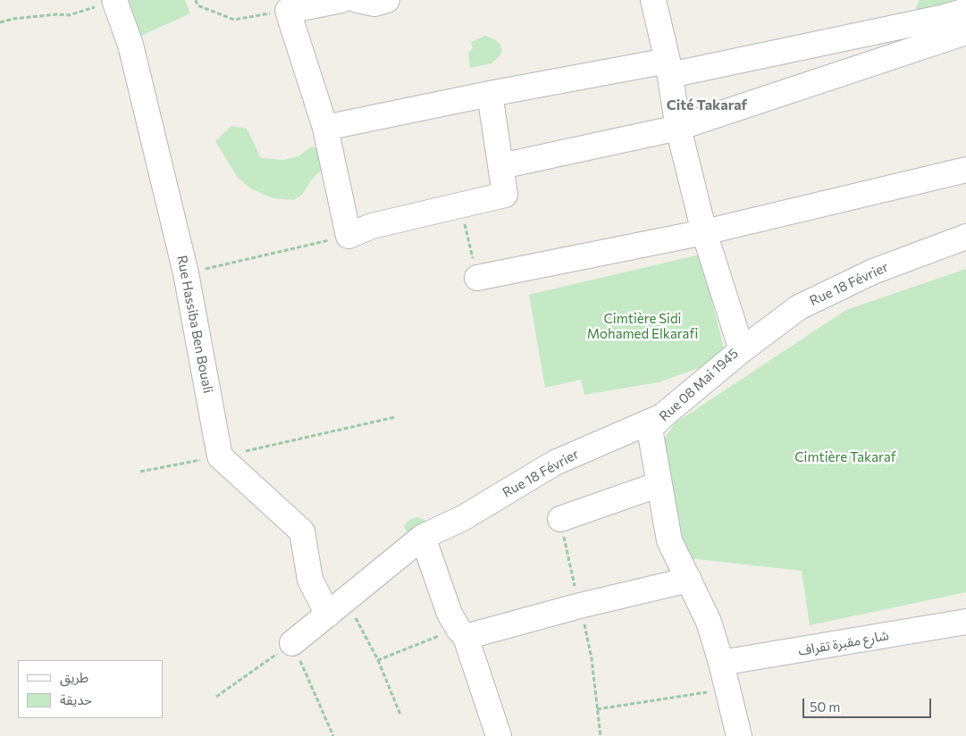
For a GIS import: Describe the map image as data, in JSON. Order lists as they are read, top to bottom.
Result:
{
  "streets": {
    "street": [
      "Rue 18 Février",
      "Rue Hassiba Ben Bouali",
      "Rue 08 Mai 1945",
      "شارع مقبرة تقراف"
    ]
  },
  "crossings": [
    ["Rue 18 Février", "Rue 08 Mai 1945"],
    ["Rue 08 Mai 1945", "شارع مقبرة تقراف"]
  ],
  "districts": ["Cité Takaraf"],
  "parks": ["Cimtière Sidi Mohamed Elkarafi", "Cimtière Takaraf"],
  "legend": ["طريق", "حديقة"],
  "scale_bar": "50 m"
}
